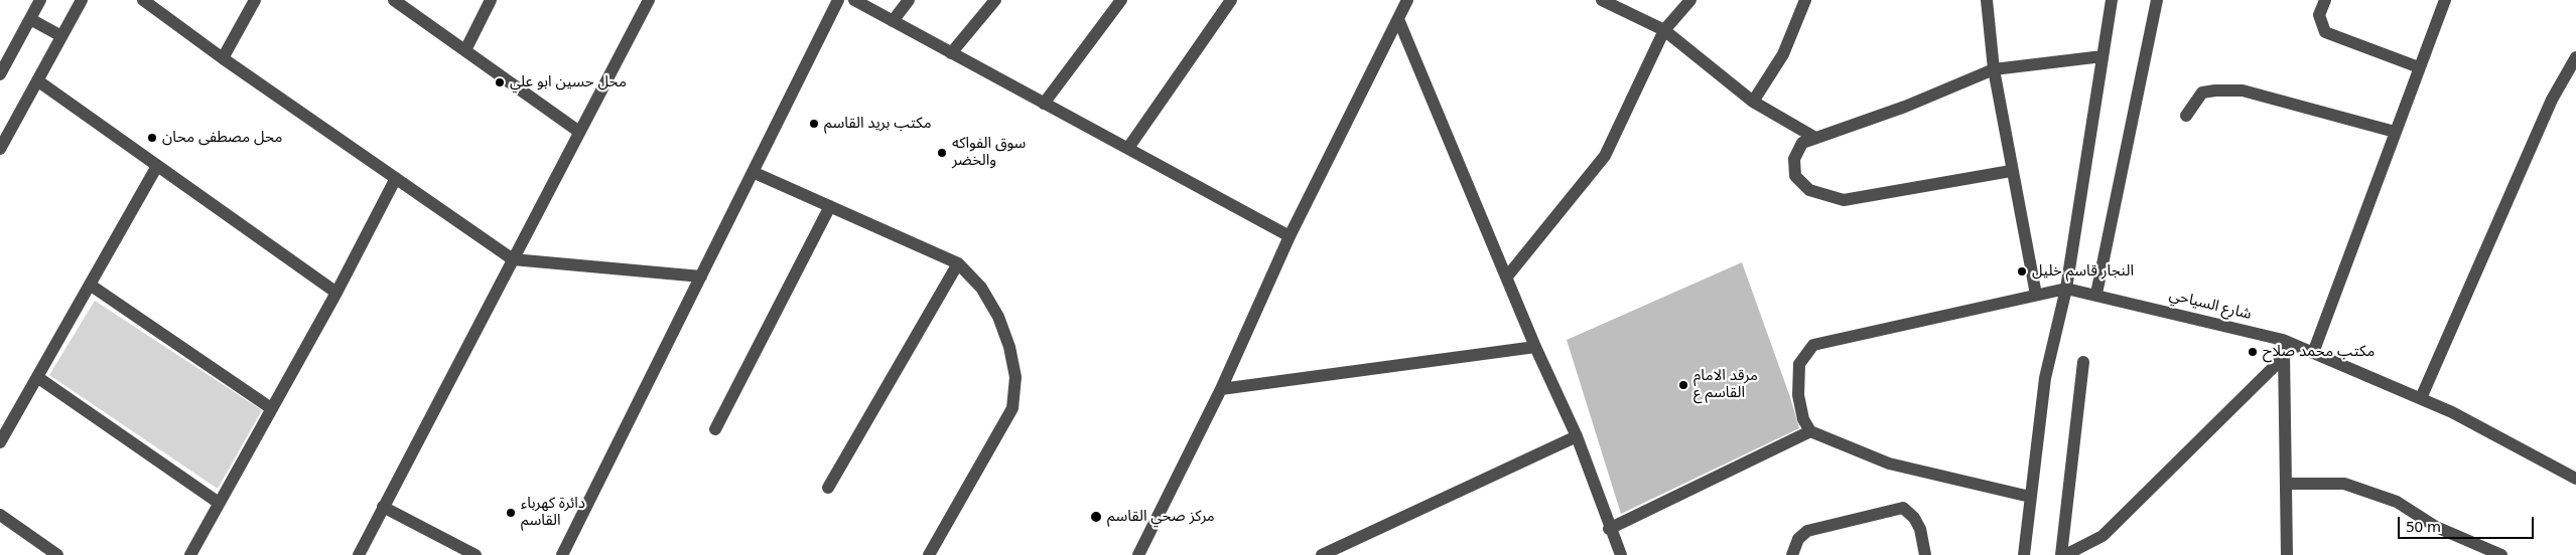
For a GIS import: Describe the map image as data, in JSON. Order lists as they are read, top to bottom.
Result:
{
  "streets": {
    "street": ["شارع السياحي"]
  },
  "places": [
    "محل حسين ابو علي",
    "مكتب بريد القاسم",
    "محل مصطفى محان",
    "سوق الفواكه والخضر",
    "النجار قاسم خليل",
    "مكتب محمد صلاح",
    "مرقد الامام القاسم ع",
    "دائرة كهرباء القاسم",
    "مركز صحي القاسم"
  ],
  "scale_bar": "50 m"
}
